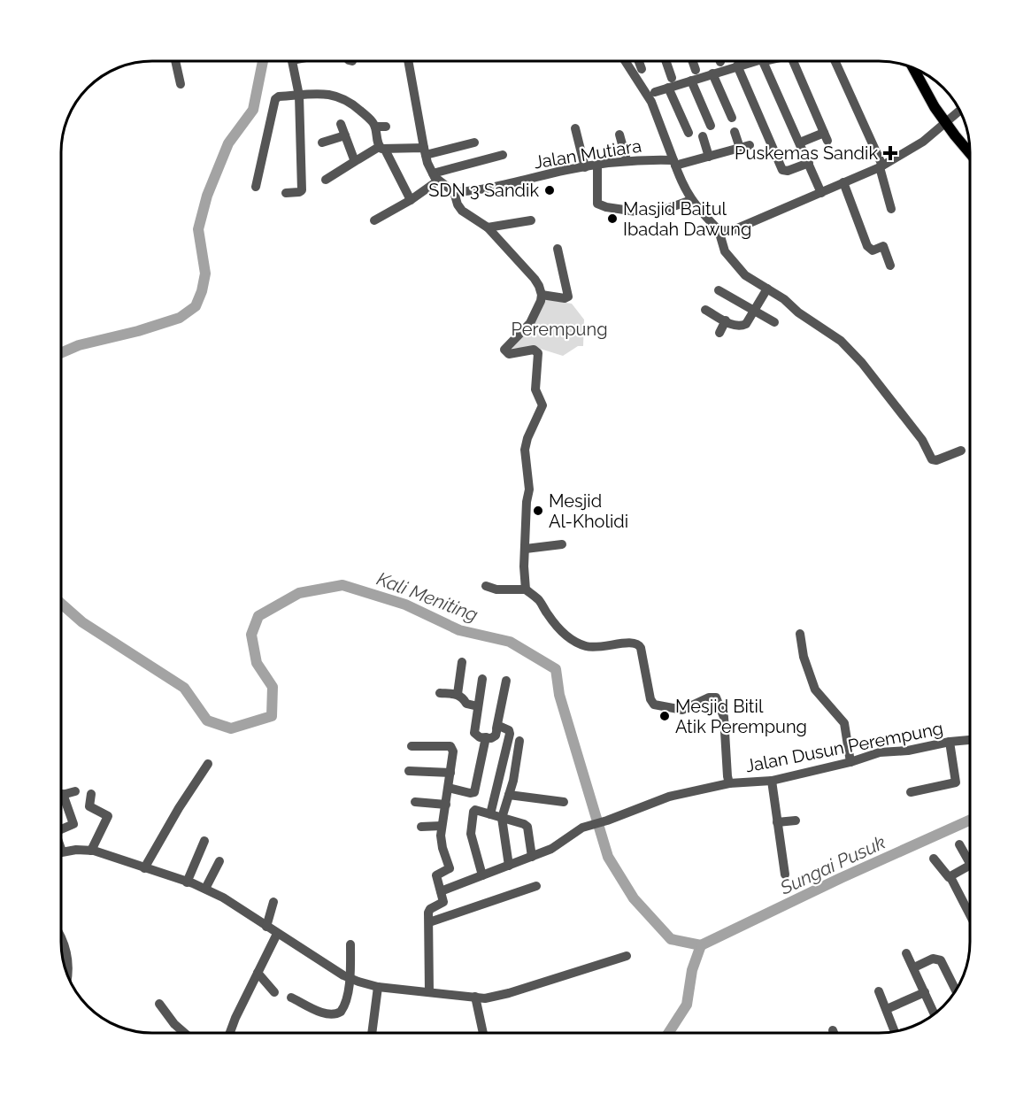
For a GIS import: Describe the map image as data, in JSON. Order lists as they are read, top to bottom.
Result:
{
  "streets": {
    "street": ["Jalan Mutiara", "Jalan Dusun Perempung"]
  },
  "water": ["Kali Meniting", "Sungai Pusuk"],
  "parks": ["Perempung"],
  "places": {
    "health": ["Puskemas Sandik"],
    "other": [
      "SDN 3 Sandik",
      "Masjid Baitul Ibadah Dawung",
      "Mesjid Al-Kholidi",
      "Mesjid Bitil Atik Perempung"
    ]
  }
}
